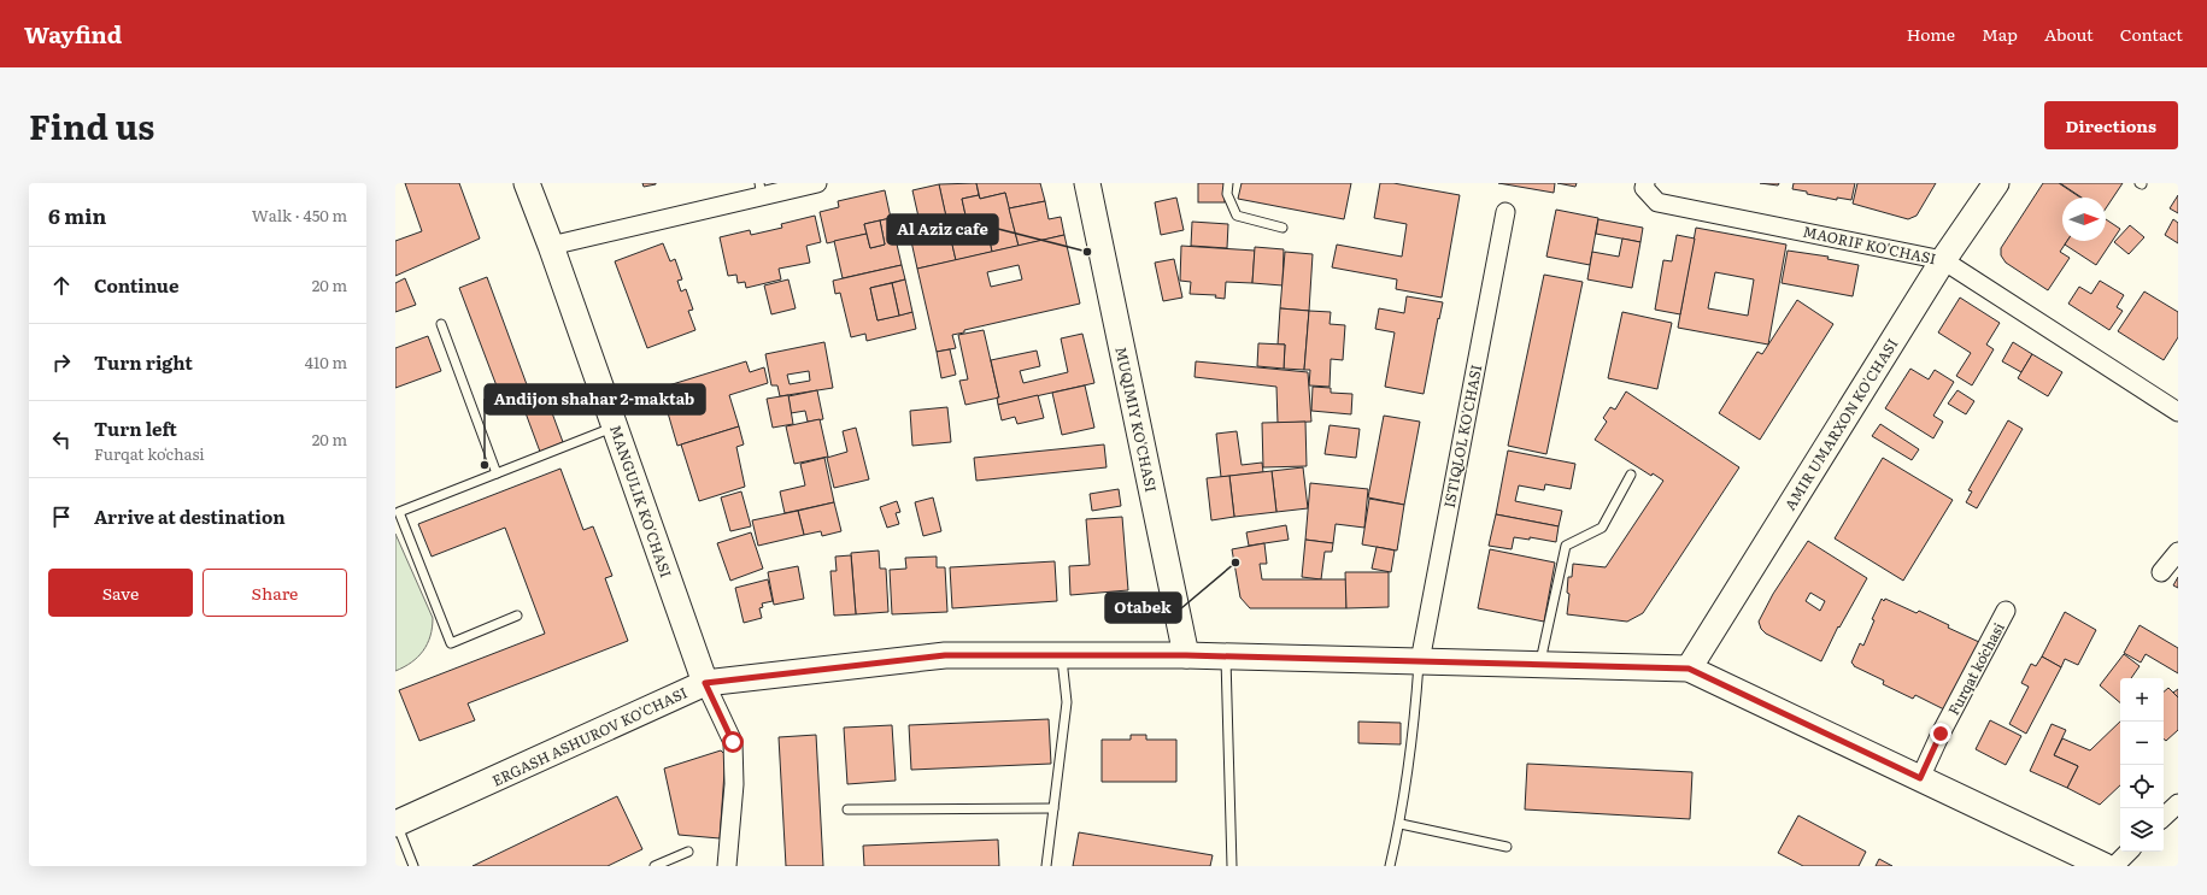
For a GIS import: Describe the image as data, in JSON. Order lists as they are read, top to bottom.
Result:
{
  "streets": {
    "street": [
      "MAORIF KO'CHASI",
      "MUQIMIY KO'CHASI",
      "AMIR UMARXON KO'CHASI",
      "ISTIQLOL KO'CHASI",
      "MANGULIK KO'CHASI",
      "Furqat koʻchasi",
      "ERGASH ASHUROV KO'CHASI"
    ]
  },
  "crossings": [
    ["MAORIF KO'CHASI", "AMIR UMARXON KO'CHASI"],
    ["MUQIMIY KO'CHASI", "ERGASH ASHUROV KO'CHASI"],
    ["AMIR UMARXON KO'CHASI", "ERGASH ASHUROV KO'CHASI"],
    ["ISTIQLOL KO'CHASI", "ERGASH ASHUROV KO'CHASI"],
    ["MANGULIK KO'CHASI", "ERGASH ASHUROV KO'CHASI"],
    ["Furqat koʻchasi", "ERGASH ASHUROV KO'CHASI"]
  ],
  "places": ["Al Aziz cafe", "Andijon shahar 2-maktab", "Otabek"],
  "north": "right",
  "page": {
    "header": "Wayfind",
    "nav": [
      "Home",
      "Map",
      "About",
      "Contact"
    ],
    "title": "Find us",
    "buttons": [
      "Directions",
      ["Save", "Share"]
    ],
    "heading": ["6 min", "Walk · 450 m"],
    "list": [
      ["Continue", "20 m"],
      ["Turn right", "410 m"],
      ["Turn left", "Furqat koʻchasi", "20 m"],
      "Arrive at destination"
    ],
    "map_buttons": ["+", "−"]
  }
}
